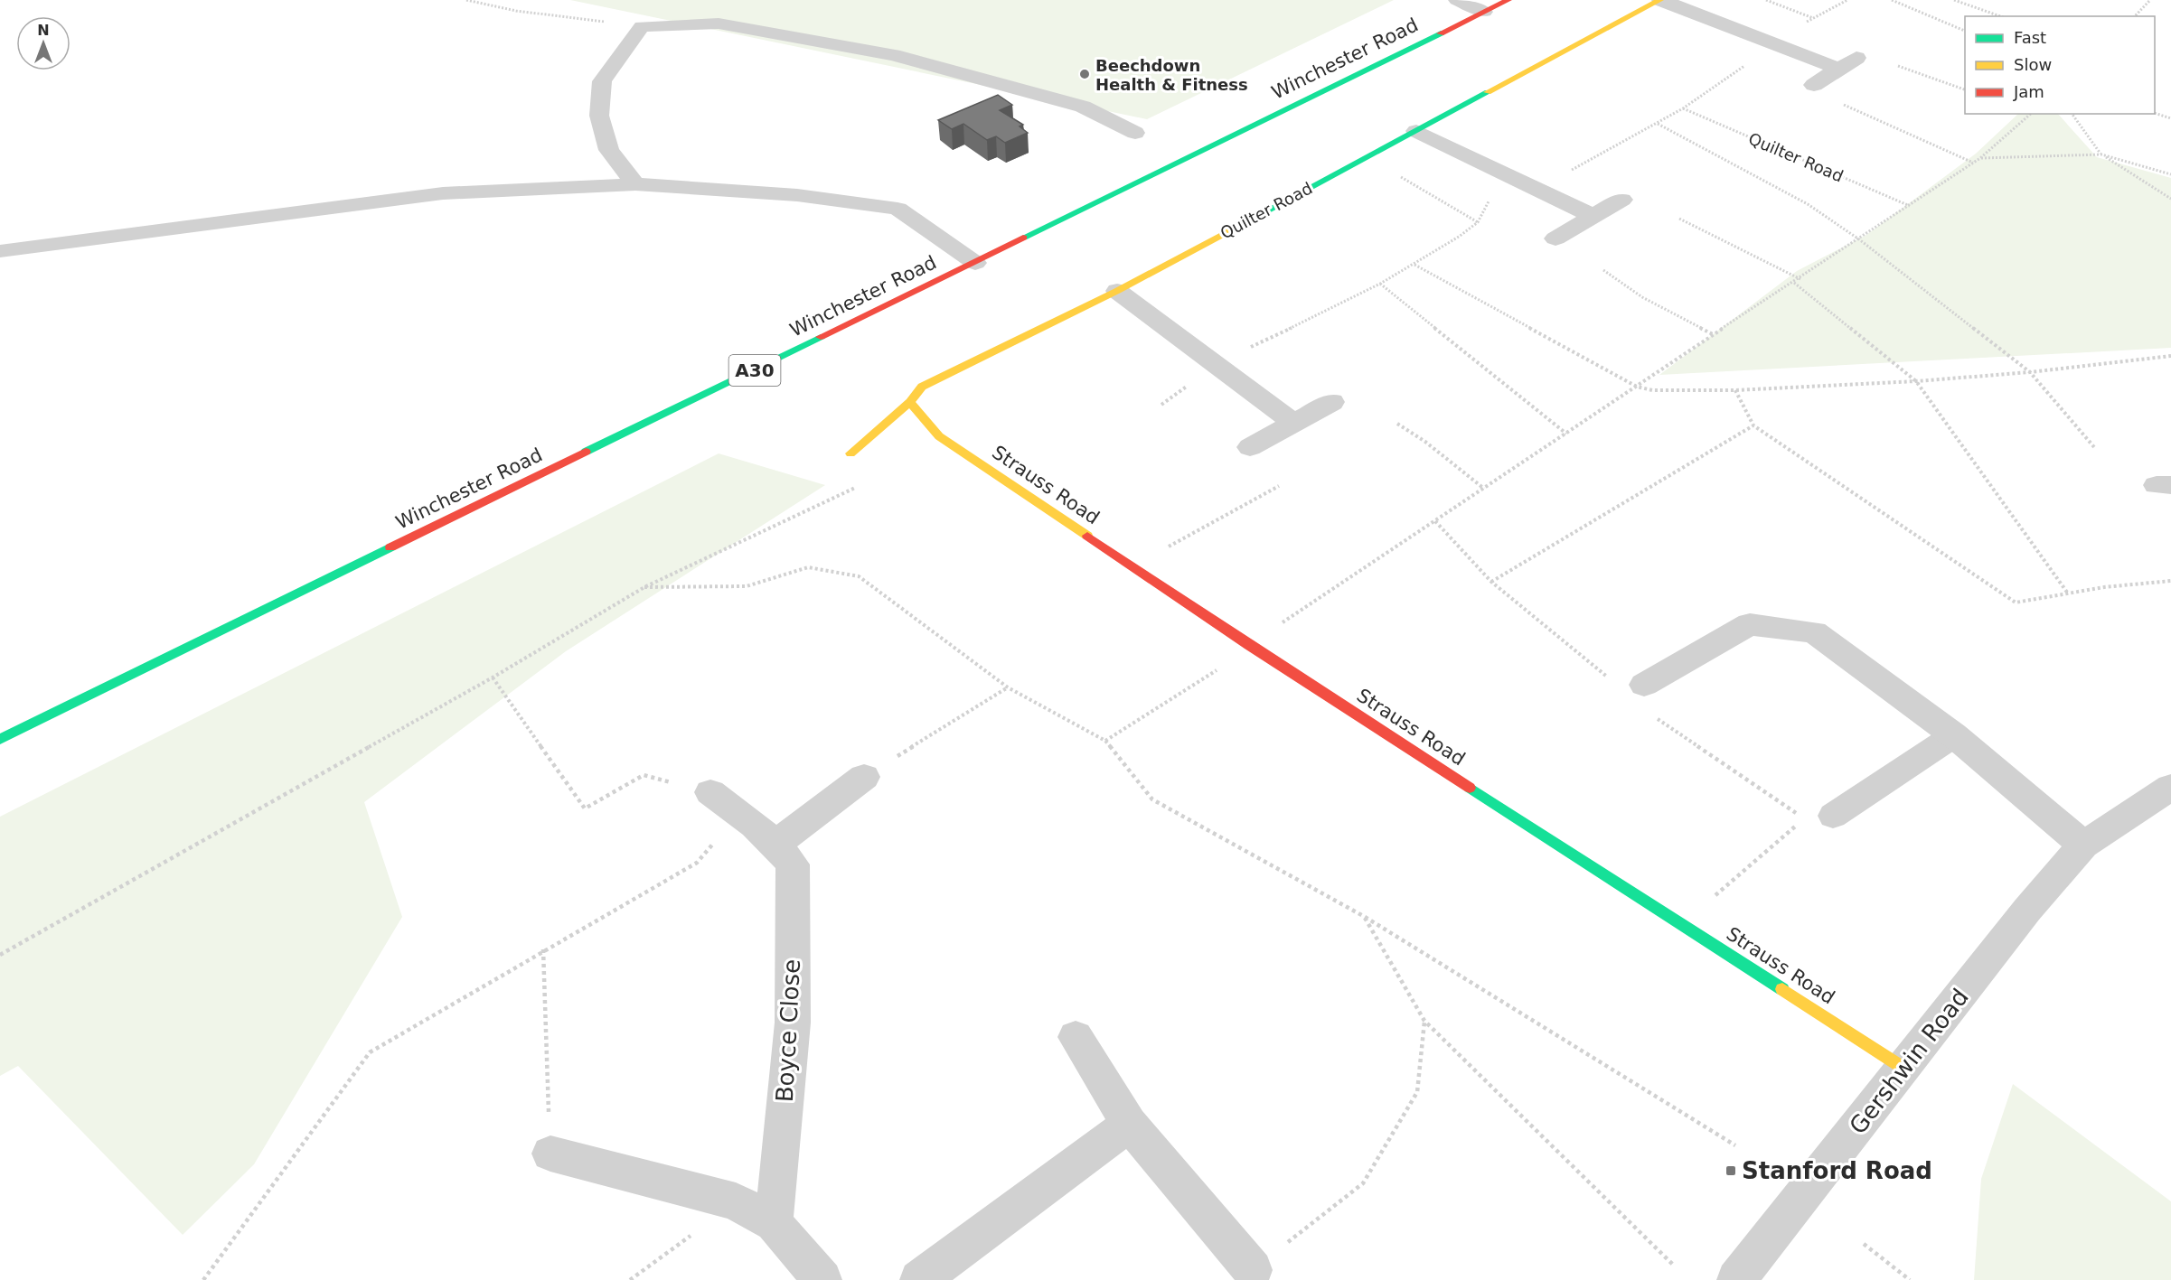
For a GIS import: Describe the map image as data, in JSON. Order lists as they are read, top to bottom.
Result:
{
  "streets": {
    "street": [
      "Winchester Road",
      "Quilter Road",
      "A30",
      "Strauss Road",
      "Boyce Close",
      "Gershwin Road"
    ]
  },
  "crossings": [
    ["Quilter Road", "Strauss Road"],
    ["Strauss Road", "Gershwin Road"]
  ],
  "places": {
    "other": ["Beechdown Health & Fitness"],
    "transit": ["Stanford Road"]
  },
  "legend": ["Fast", "Slow", "Jam"],
  "north": "top"
}
